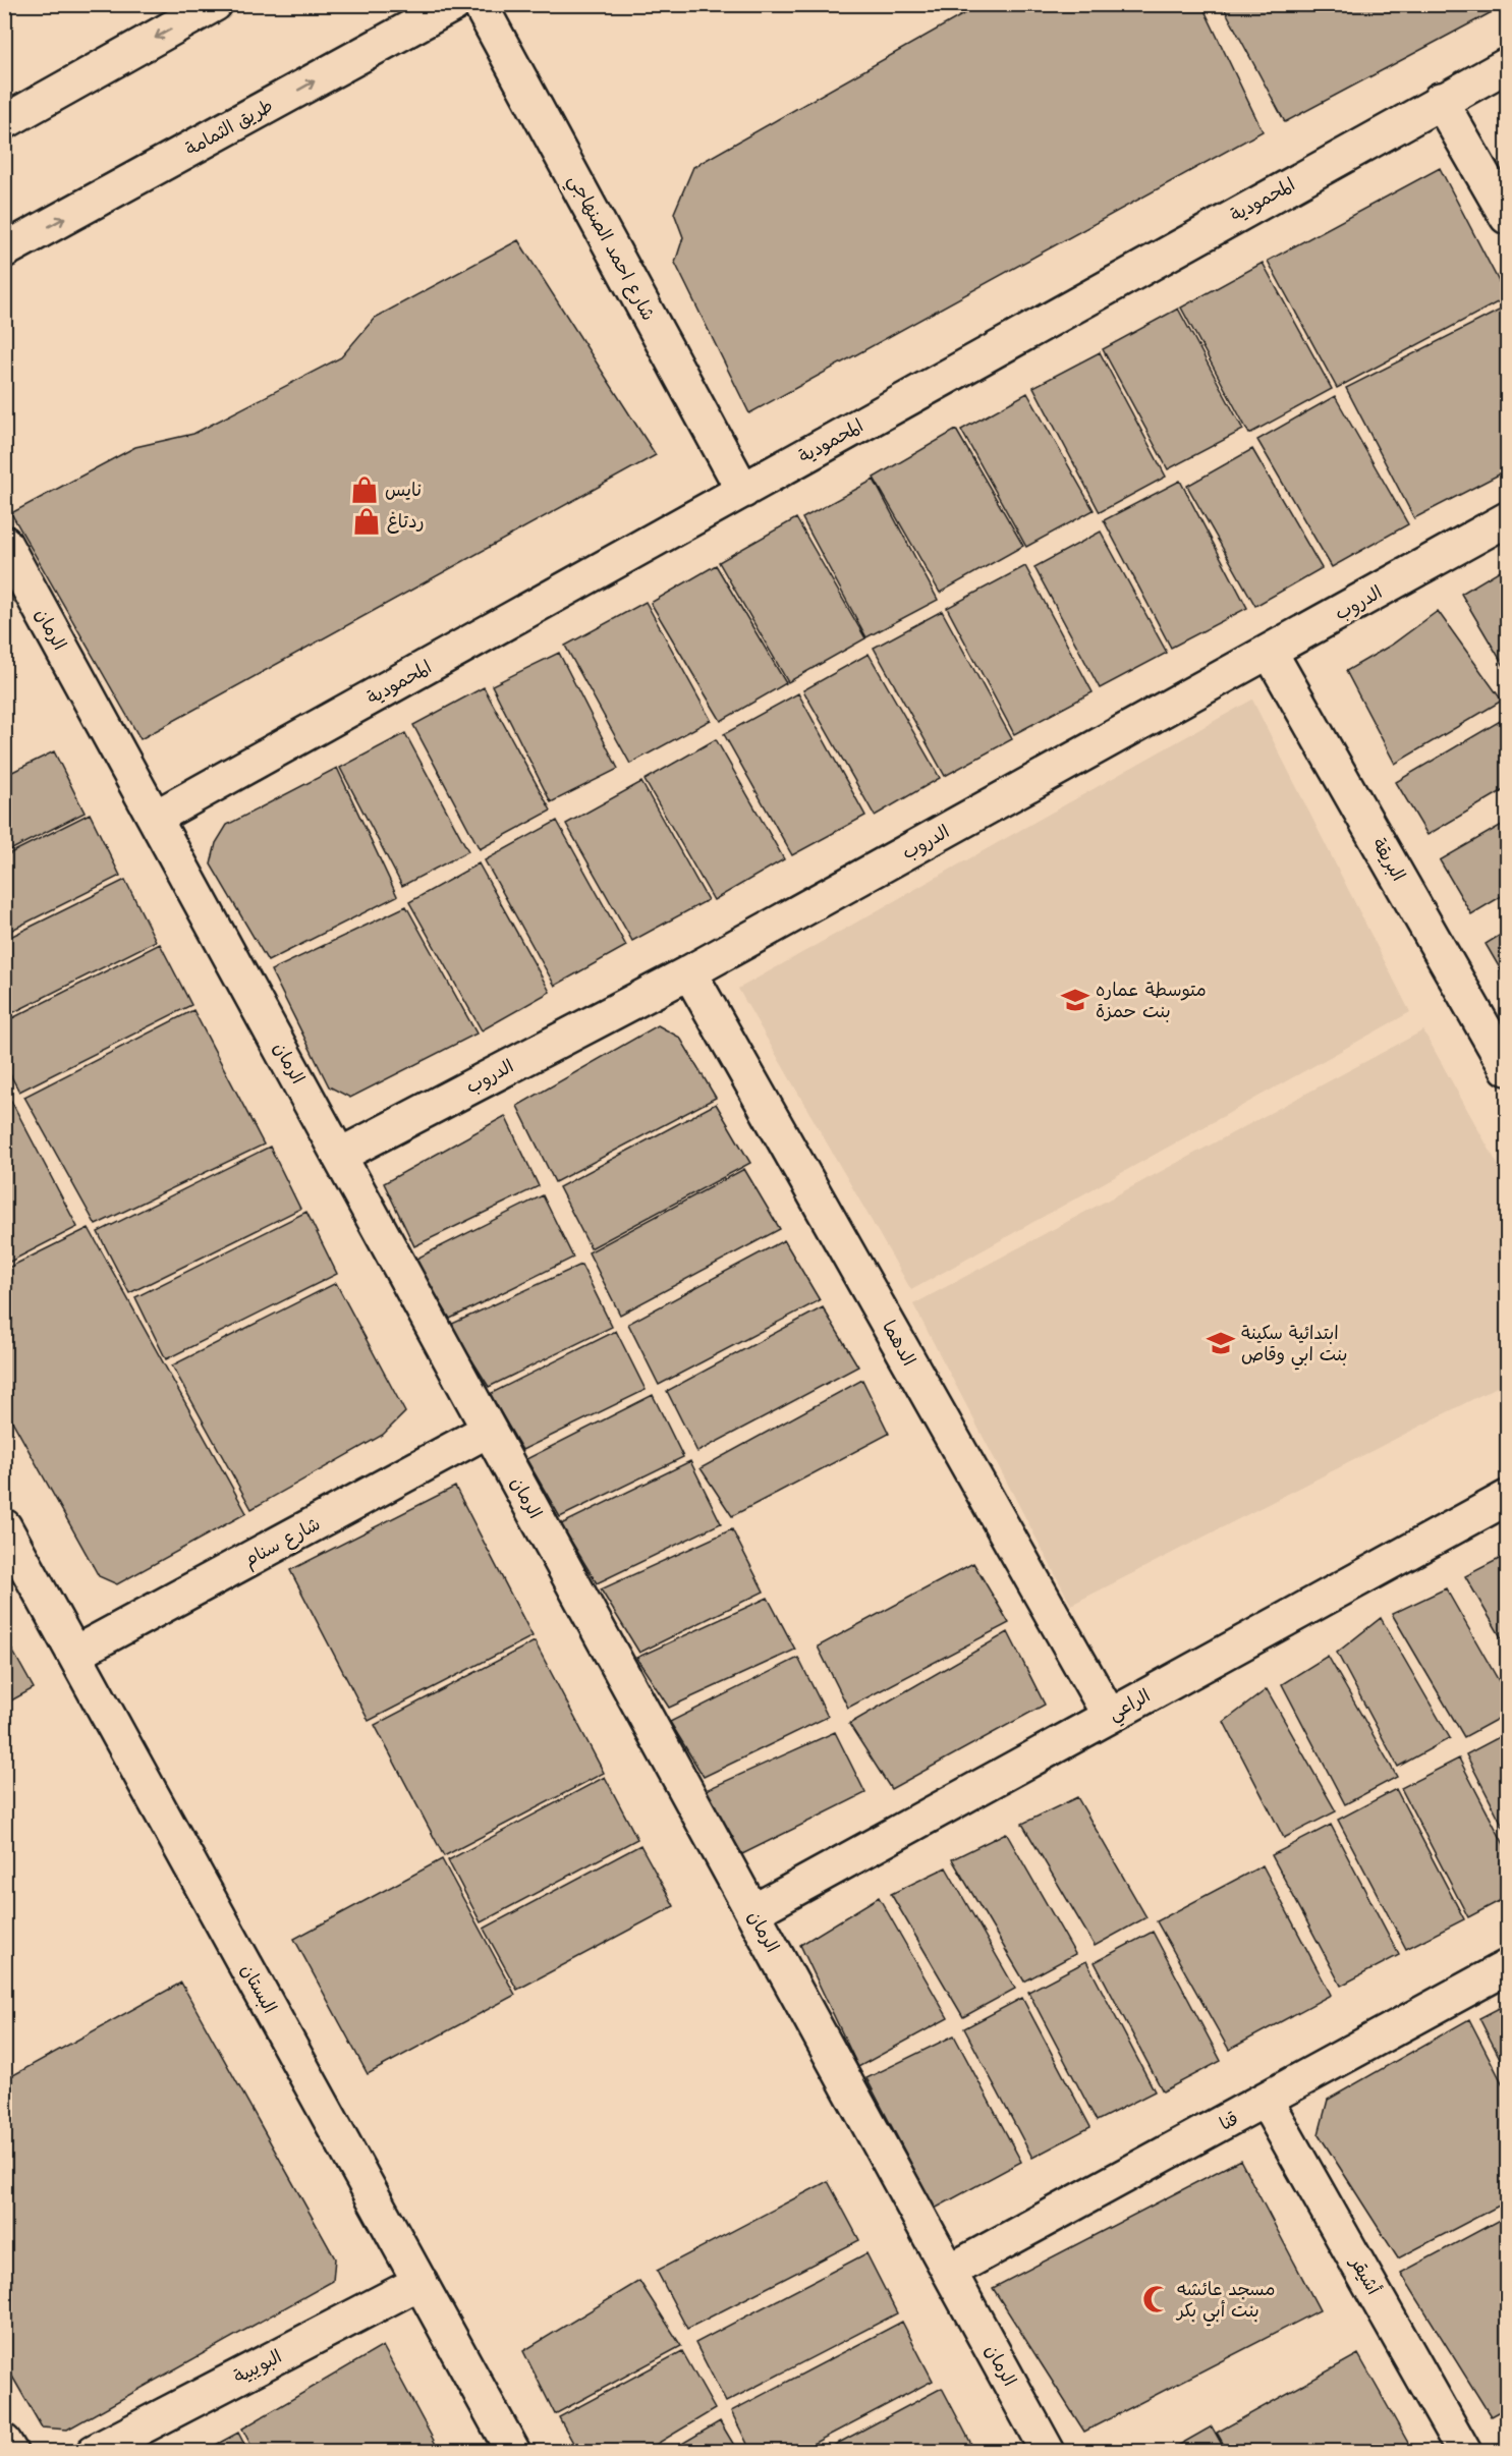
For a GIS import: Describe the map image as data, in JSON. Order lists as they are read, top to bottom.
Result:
{
  "streets": {
    "street": [
      "طريق الثمامة",
      "المحمودية",
      "شارع احمد الصنهاجي",
      "الدروب",
      "الرمان",
      "البريقة",
      "الدهما",
      "شارع سنام",
      "الراعي",
      "البستان",
      "قنا",
      "أشيقر",
      "البويبية"
    ]
  },
  "crossings": [
    ["المحمودية", "شارع احمد الصنهاجي"],
    ["المحمودية", "الرمان"],
    ["الدروب", "الرمان"],
    ["الدروب", "البريقة"],
    ["الدروب", "الدهما"],
    ["الرمان", "شارع سنام"],
    ["الرمان", "الراعي"],
    ["الرمان", "قنا"],
    ["الدهما", "الراعي"],
    ["شارع سنام", "البستان"],
    ["البستان", "البويبية"],
    ["قنا", "أشيقر"]
  ],
  "places": {
    "shop": ["نايس", "ردتاغ"],
    "school or university": ["متوسطة عماره بنت حمزة", "ابتدائية سكينة بنت ابي وقاص"],
    "mosque": ["مسجد عائشه بنت أبي بكر"]
  }
}
